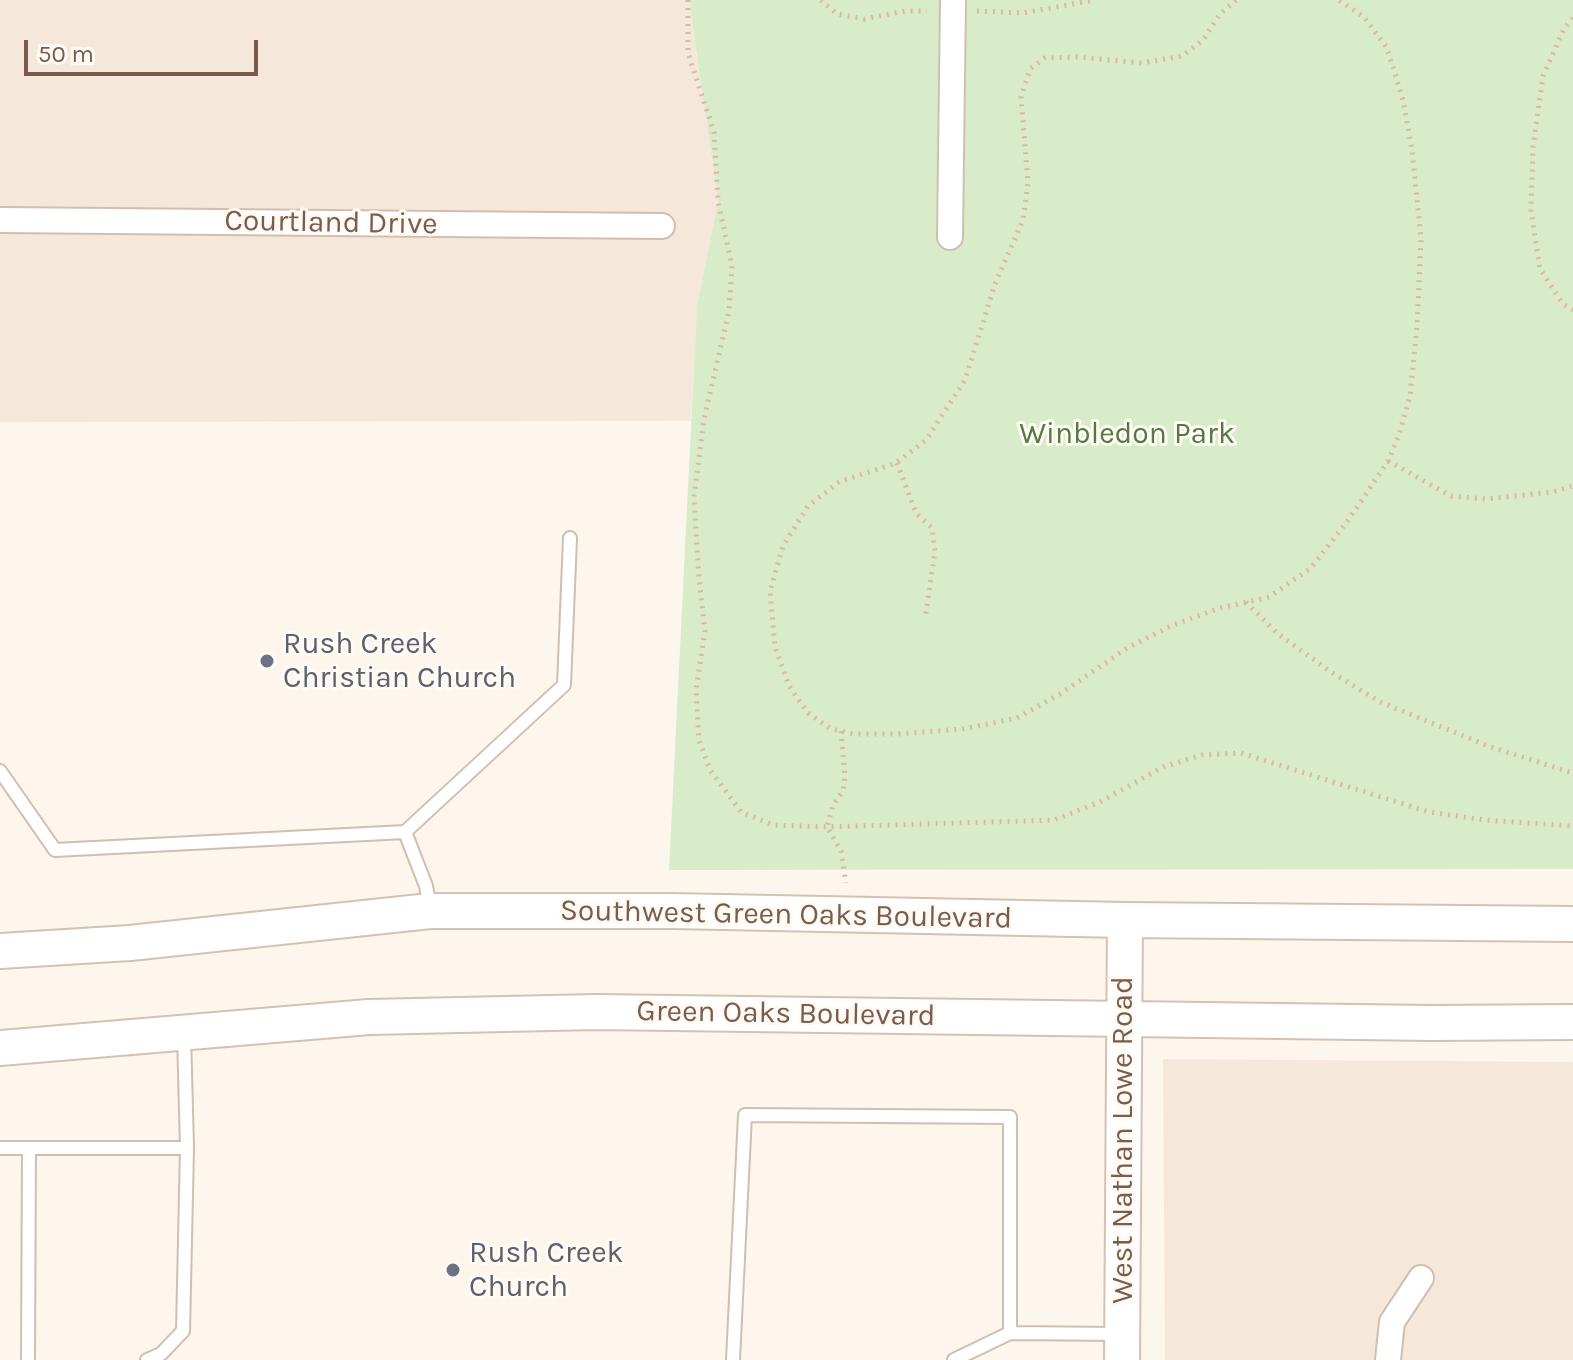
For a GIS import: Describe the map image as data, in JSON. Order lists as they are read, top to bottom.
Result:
{
  "streets": {
    "main road": ["Southwest Green Oaks Boulevard", "Green Oaks Boulevard", "West Nathan Lowe Road"],
    "street": ["Courtland Drive"]
  },
  "crossings": [
    ["Southwest Green Oaks Boulevard", "West Nathan Lowe Road"],
    ["Green Oaks Boulevard", "West Nathan Lowe Road"]
  ],
  "parks": ["Winbledon Park"],
  "places": ["Rush Creek Christian Church", "Rush Creek Church"],
  "scale_bar": "50 m"
}
